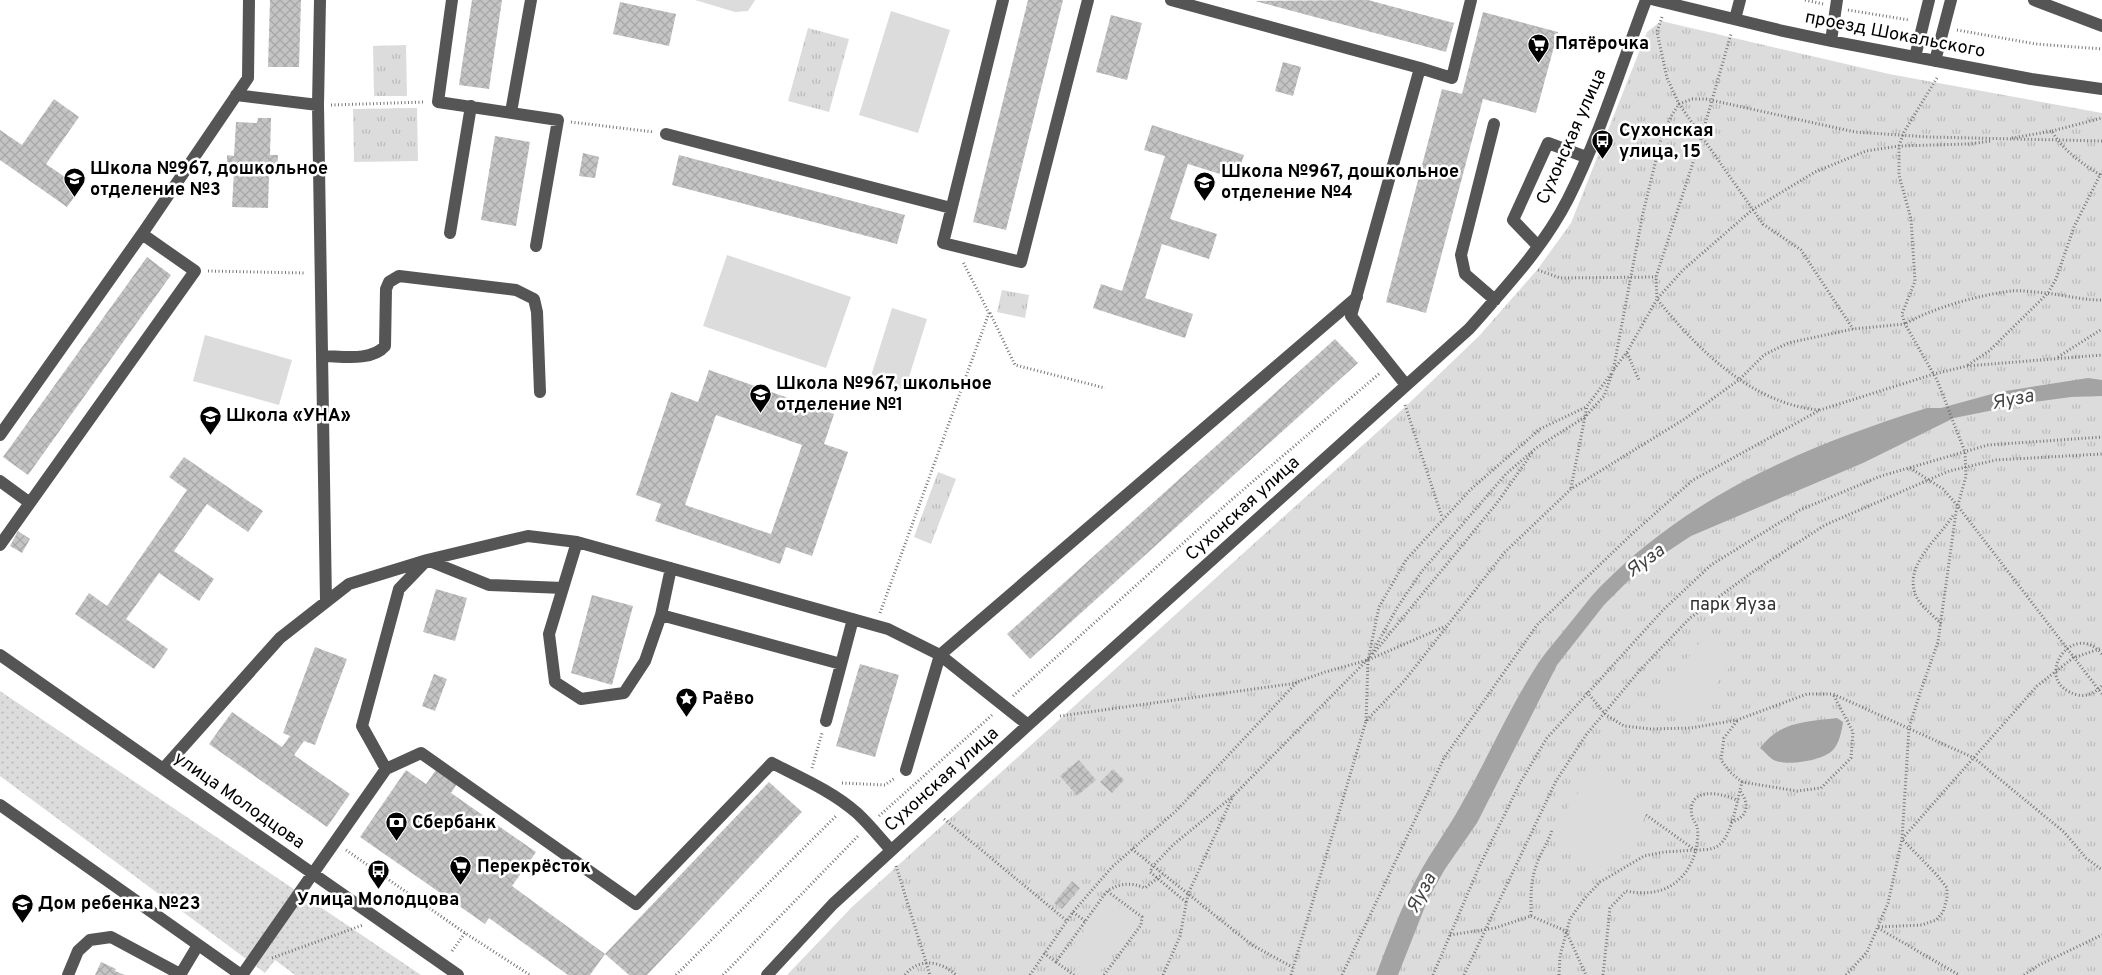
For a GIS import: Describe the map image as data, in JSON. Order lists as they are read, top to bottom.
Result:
{
  "streets": {
    "street": ["проезд Шокальского", "Сухонская улица", "улица Молодцова"]
  },
  "water": ["Яуза"],
  "parks": ["парк Яуза"],
  "places": {
    "supermarket": ["Пятёрочка", "Перекрёсток"],
    "bus stop": ["Сухонская улица, 15", "Улица Молодцова"],
    "school or university": [
      "Школа №967, дошкольное отделение №3",
      "Школа №967, дошкольное отделение №4",
      "Школа №967, школьное отделение №1",
      "Школа «УНА»",
      "Дом ребенка №23"
    ],
    "place": ["Раёво"],
    "bank": ["Сбербанк"]
  }
}
